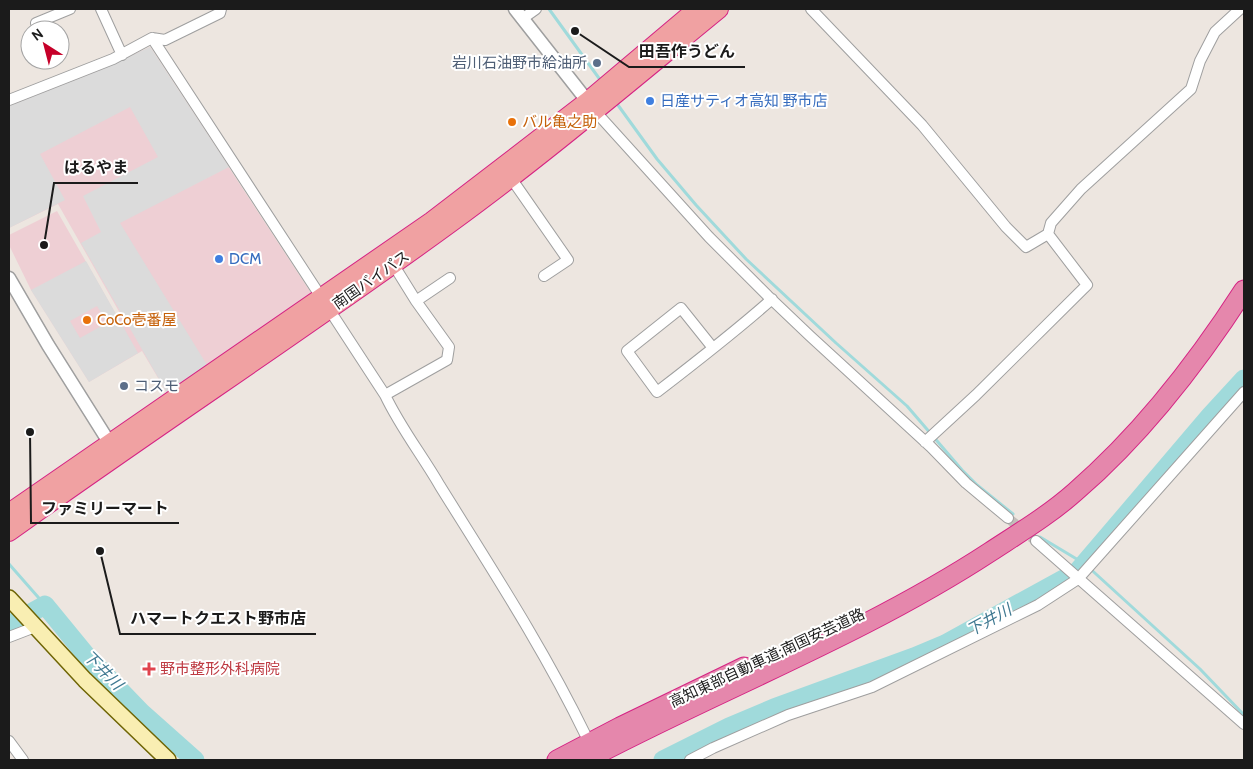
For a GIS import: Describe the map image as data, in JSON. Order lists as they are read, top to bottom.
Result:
{
  "streets": {
    "highway": ["南国バイパス", "高知東部自動車道;南国安芸道路"]
  },
  "water": ["下井川"],
  "places": {
    "other": [
      "田吾作うどん",
      "岩川石油野市給油所",
      "日産サティオ高知 野市店",
      "バル亀之助",
      "はるやま",
      "DCM",
      "CoCo壱番屋",
      "コスモ",
      "ファミリーマート",
      "ハマートクエスト野市店"
    ],
    "health": ["野市整形外科病院"]
  },
  "north": "top left"
}
